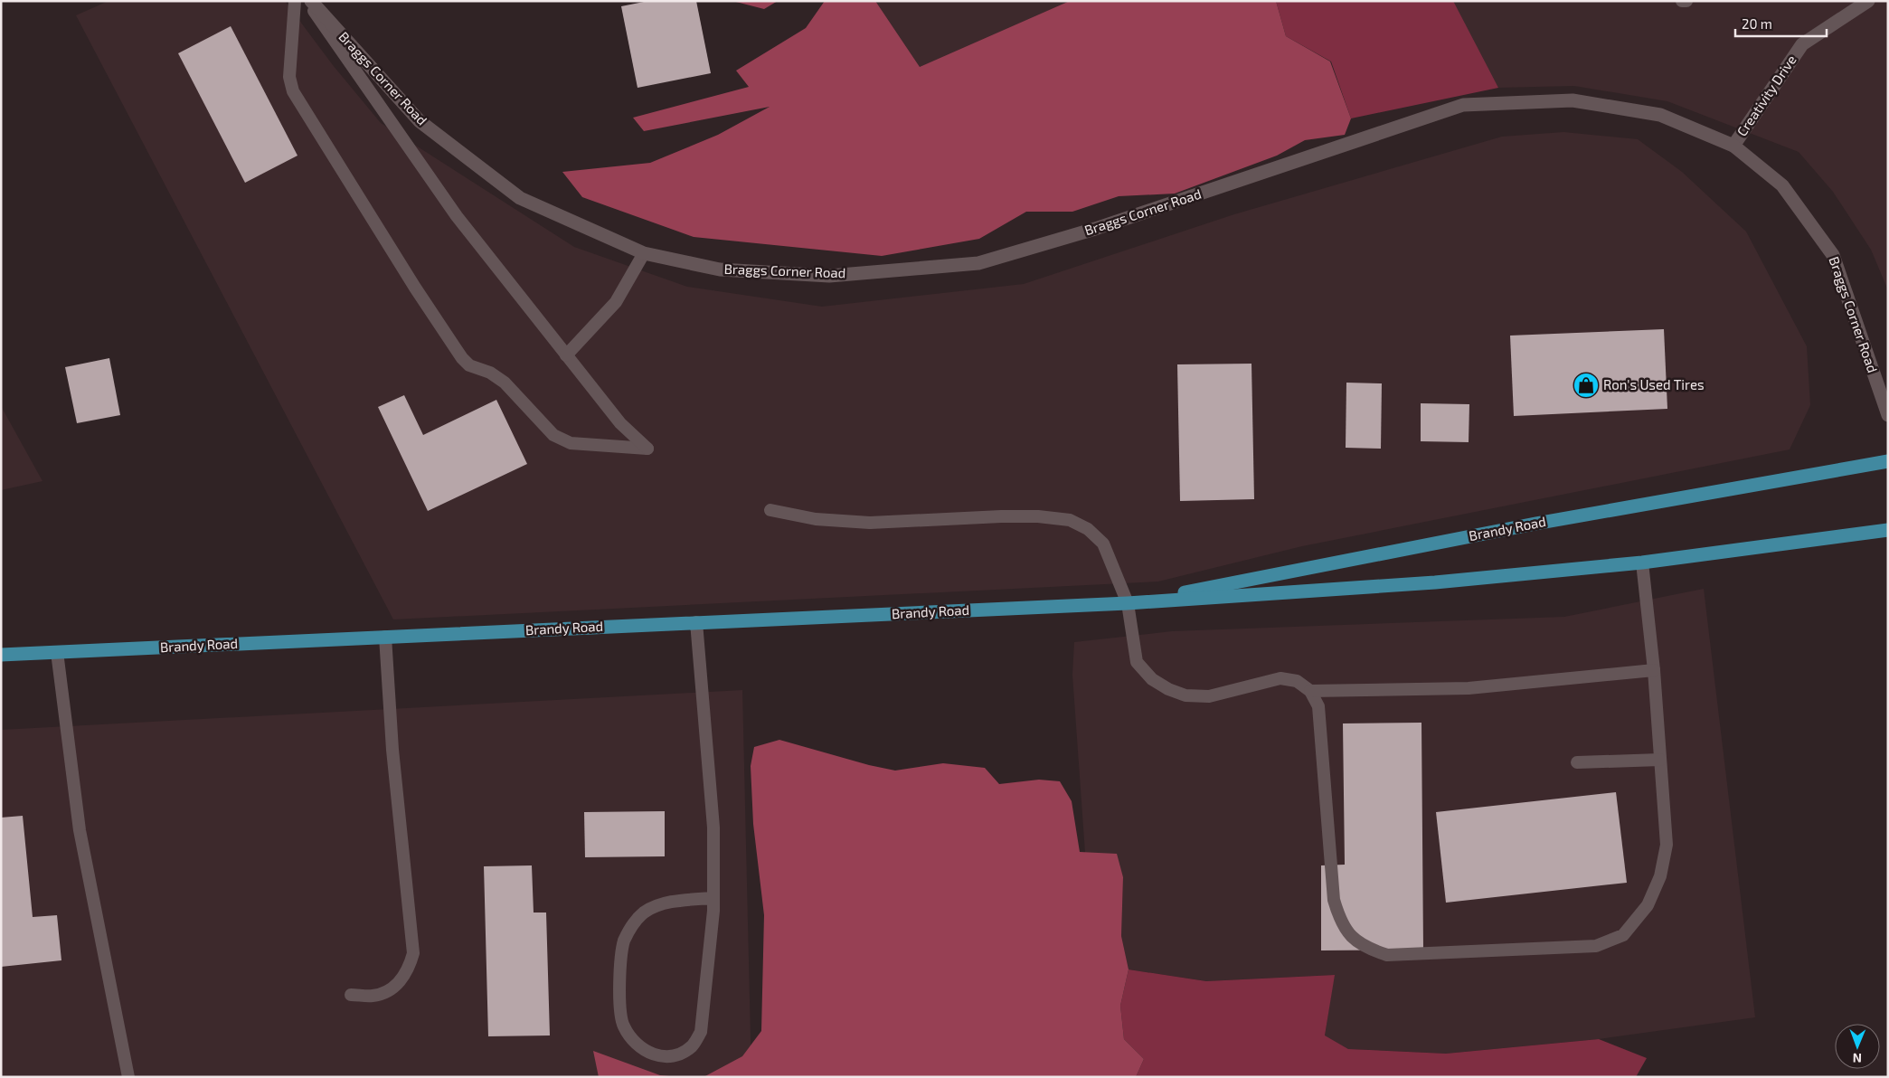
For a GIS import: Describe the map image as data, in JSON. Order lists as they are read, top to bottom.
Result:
{
  "streets": {
    "main road": ["Braggs Corner Road", "Creativity Drive", "Brandy Road"]
  },
  "crossings": [
    ["Braggs Corner Road", "Creativity Drive"]
  ],
  "places": {
    "shop": ["Ron's Used Tires"]
  },
  "scale_bar": "20 m",
  "north": "bottom"
}
